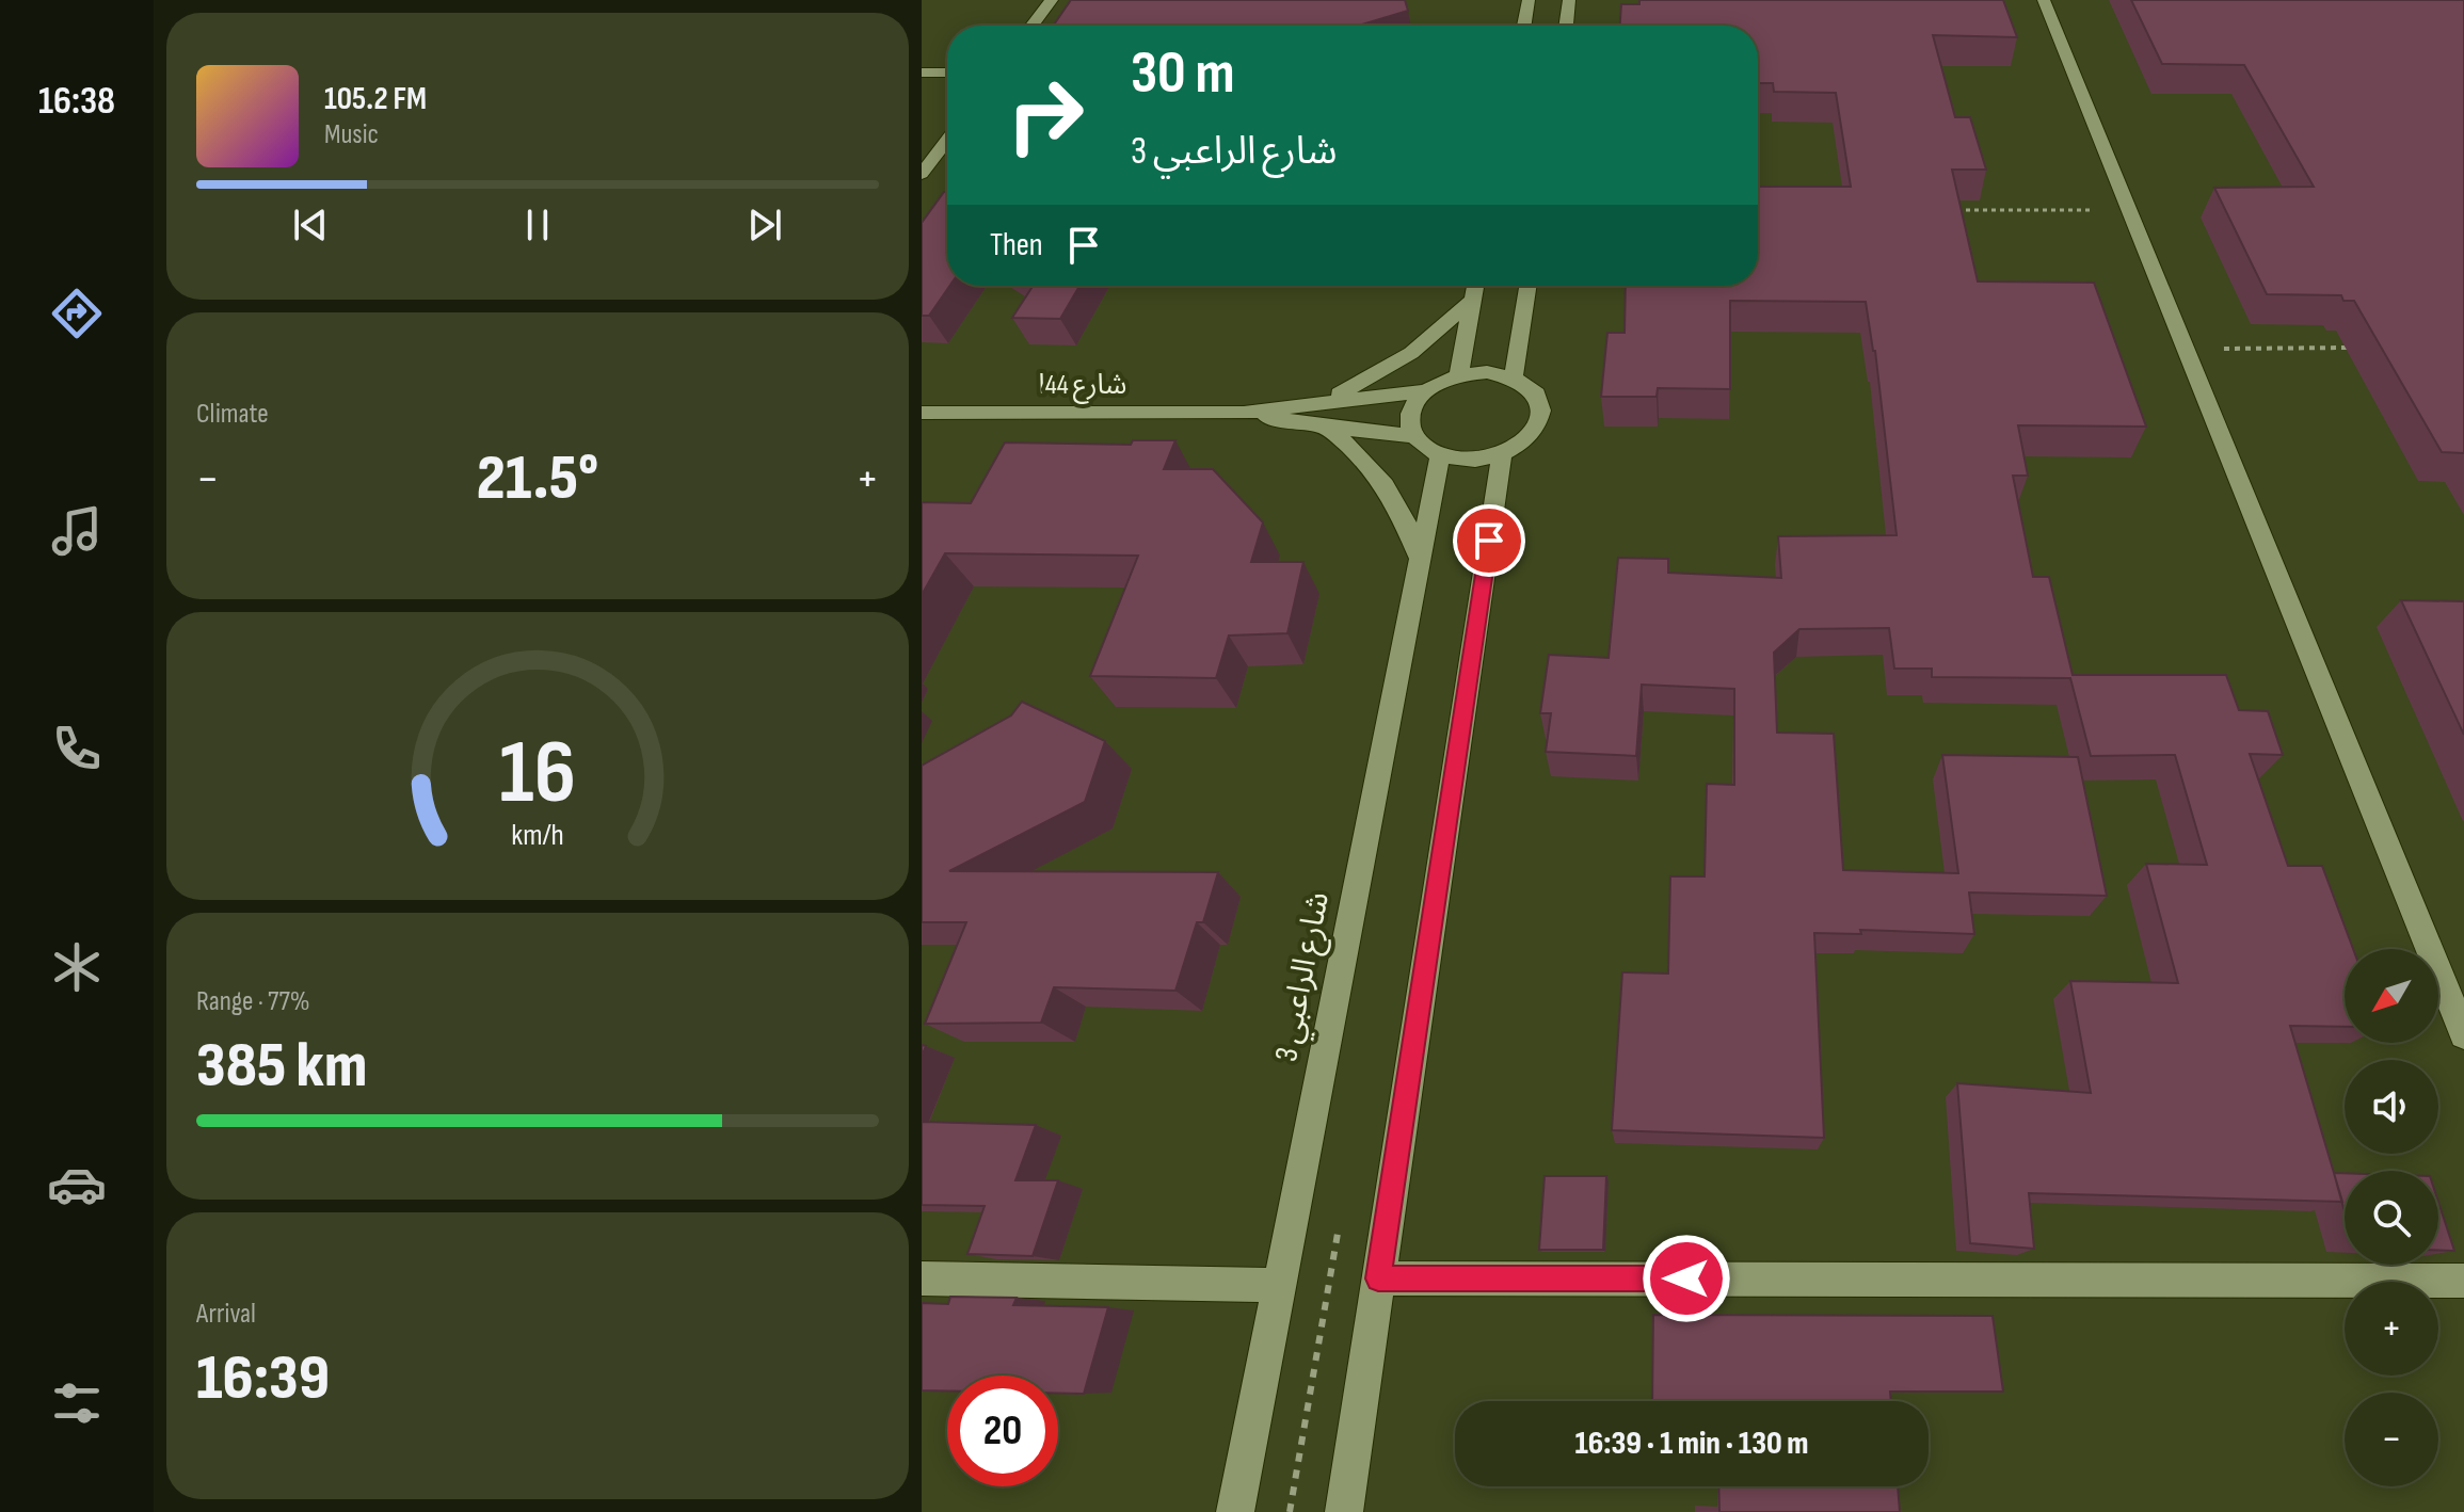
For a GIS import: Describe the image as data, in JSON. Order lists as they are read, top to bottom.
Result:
{
  "streets": {
    "street": ["شارع 44ا", "شارع الراعبي 3"]
  },
  "crossings": [
    ["شارع 44ا", "شارع الراعبي 3"]
  ],
  "north": "bottom left",
  "page": {
    "tabs": "16:38",
    "turn": ["30 m", "شارع الراعبي 3"],
    "song": ["105.2 FM", "Music"],
    "then": "Then",
    "tile": [
      "Climate",
      ["Range · 77%", "385 km"],
      ["Arrival", "16:39"]
    ],
    "heat": ["−", "21.5°", "+"],
    "map_buttons": ["+", "−"],
    "limit": "20",
    "trip": "16:39 · 1 min · 130 m",
    "gauge": ["16", "km/h"]
  }
}
